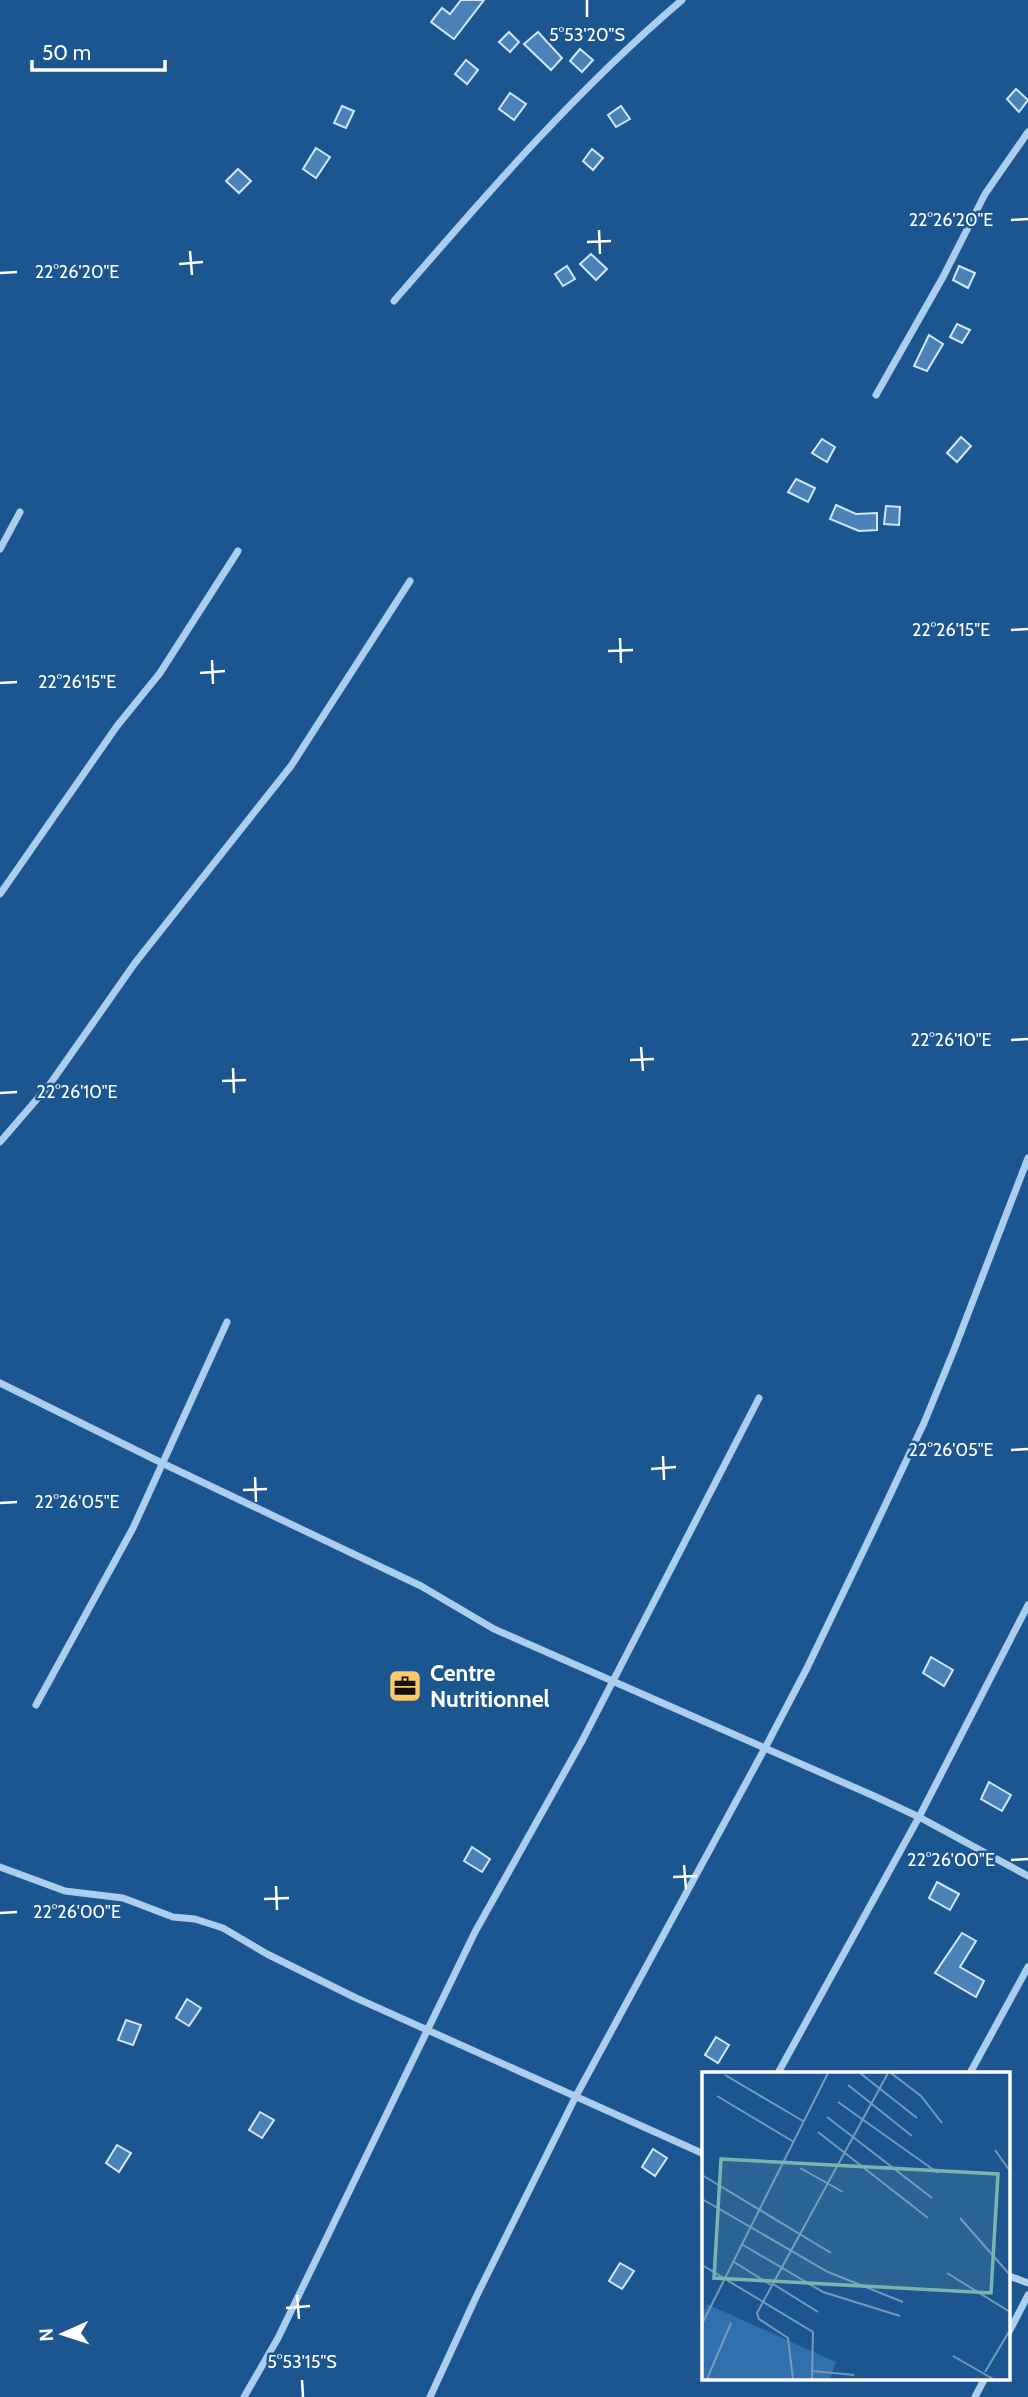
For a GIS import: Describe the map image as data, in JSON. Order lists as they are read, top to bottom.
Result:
{
  "places": {
    "office": ["Centre Nutritionnel"]
  },
  "scale_bar": "50 m",
  "north": "left",
  "coordinates": [
    "5°53'20\"S",
    "22°26'20\"E",
    "22°26'15\"E",
    "22°26'10\"E",
    "22°26'05\"E",
    "22°26'00\"E",
    "5°53'15\"S"
  ]
}
